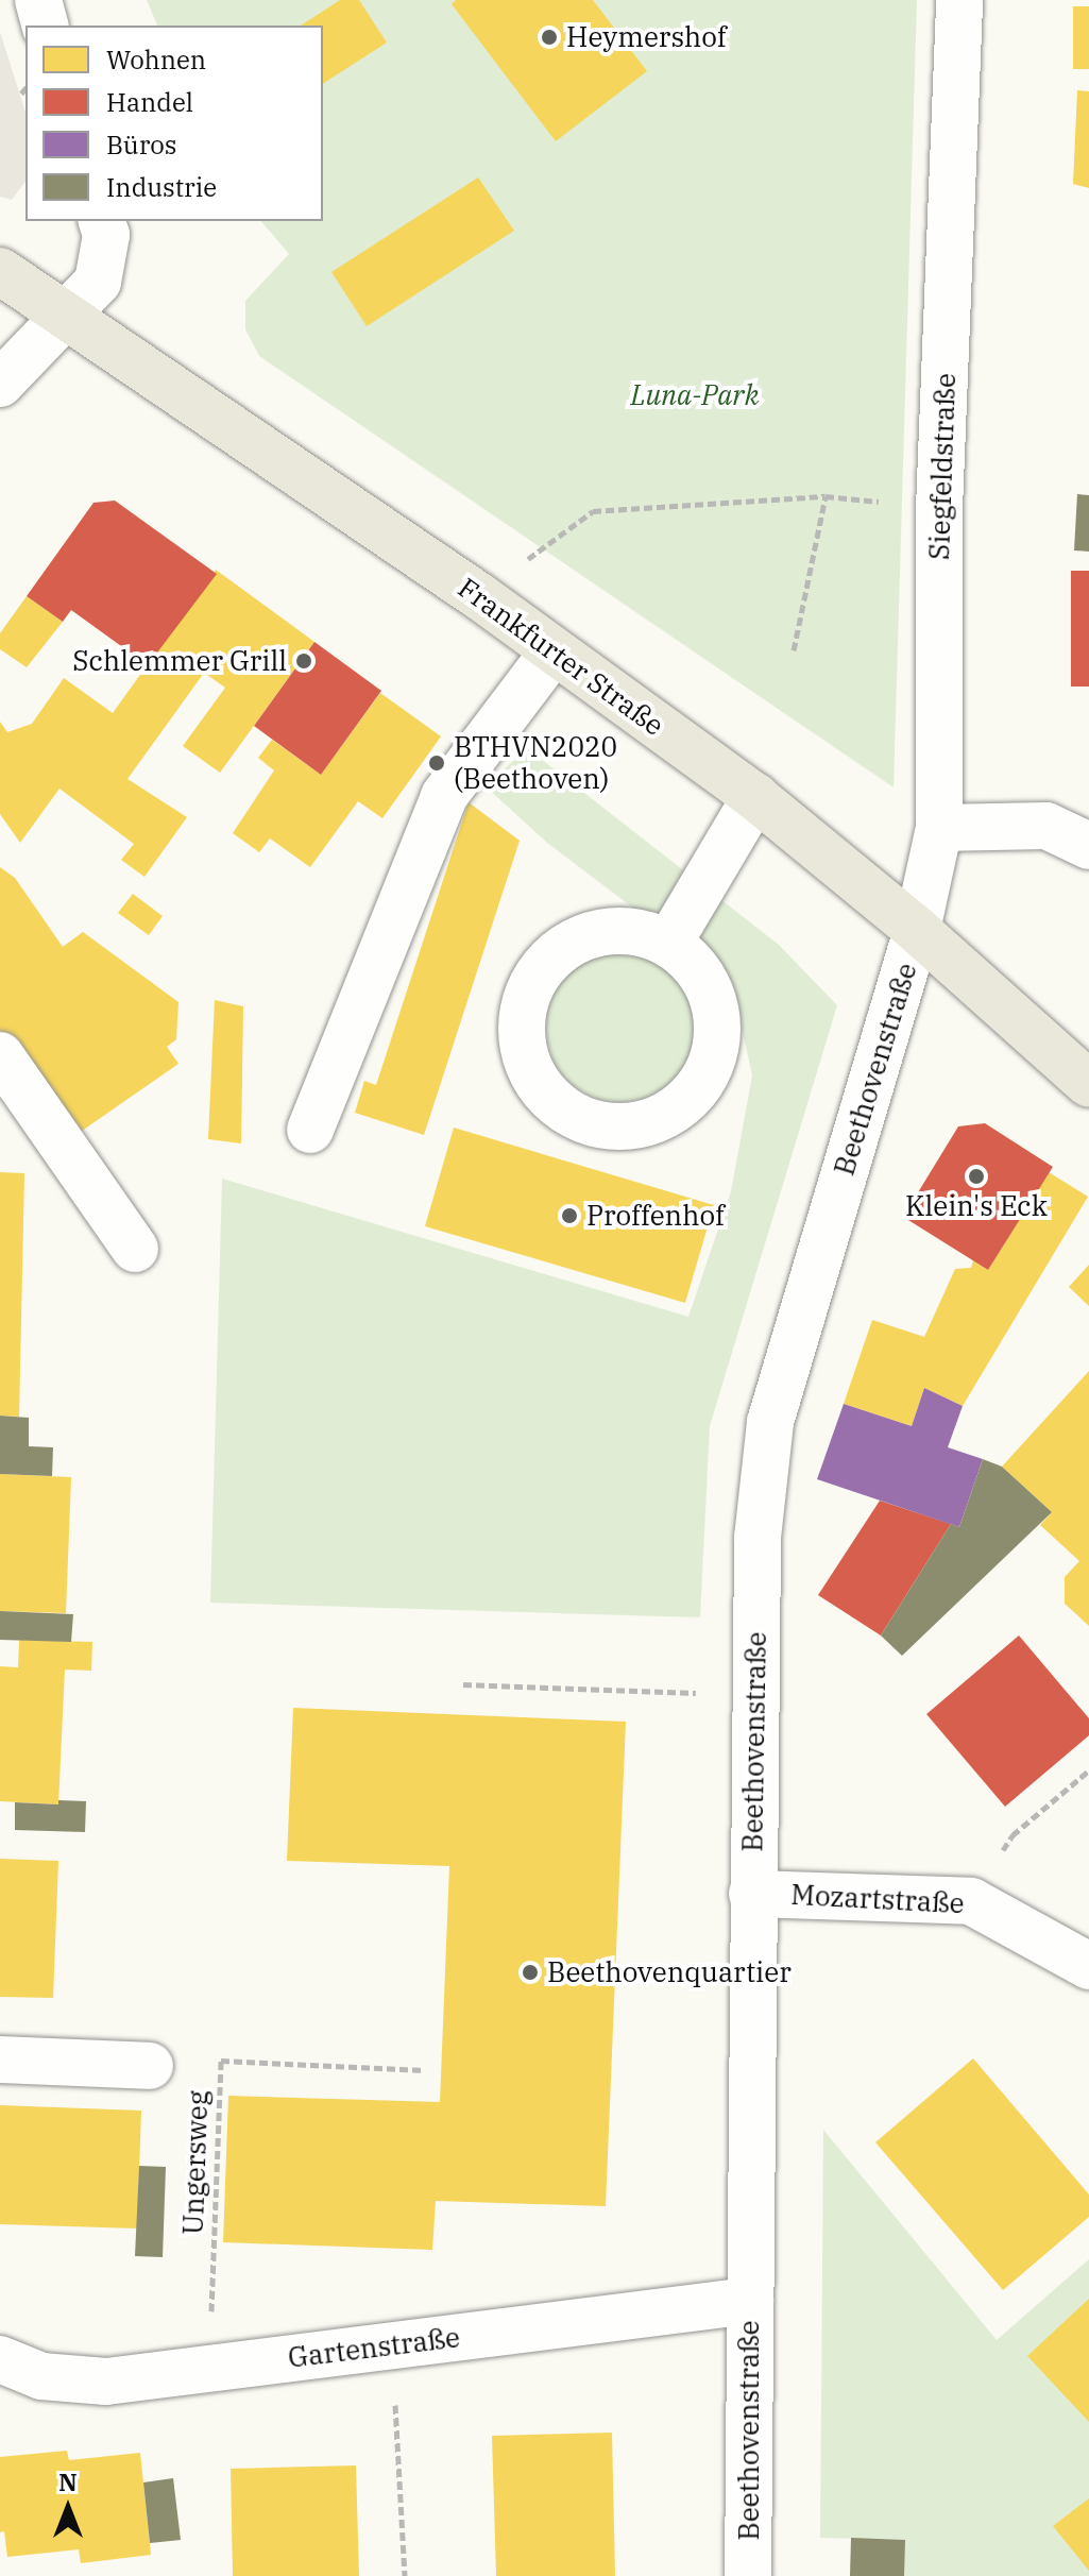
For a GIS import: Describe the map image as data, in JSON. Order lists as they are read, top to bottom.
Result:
{
  "streets": {
    "main road": ["Frankfurter Straße"],
    "street": [
      "Siegfeldstraße",
      "Beethovenstraße",
      "Mozartstraße",
      "Gartenstraße"
    ],
    "path": ["Ungersweg"]
  },
  "crossings": [
    ["Siegfeldstraße", "Frankfurter Straße"],
    ["Siegfeldstraße", "Beethovenstraße"],
    ["Frankfurter Straße", "Beethovenstraße"],
    ["Beethovenstraße", "Mozartstraße"],
    ["Beethovenstraße", "Gartenstraße"],
    ["Ungersweg", "Gartenstraße"]
  ],
  "parks": ["Luna-Park"],
  "places": [
    "Heymershof",
    "Schlemmer Grill",
    "BTHVN2020 (Beethoven)",
    "Klein's Eck",
    "Proffenhof",
    "Beethovenquartier"
  ],
  "legend": [
    "Wohnen",
    "Handel",
    "Büros",
    "Industrie"
  ],
  "north": "top"
}
